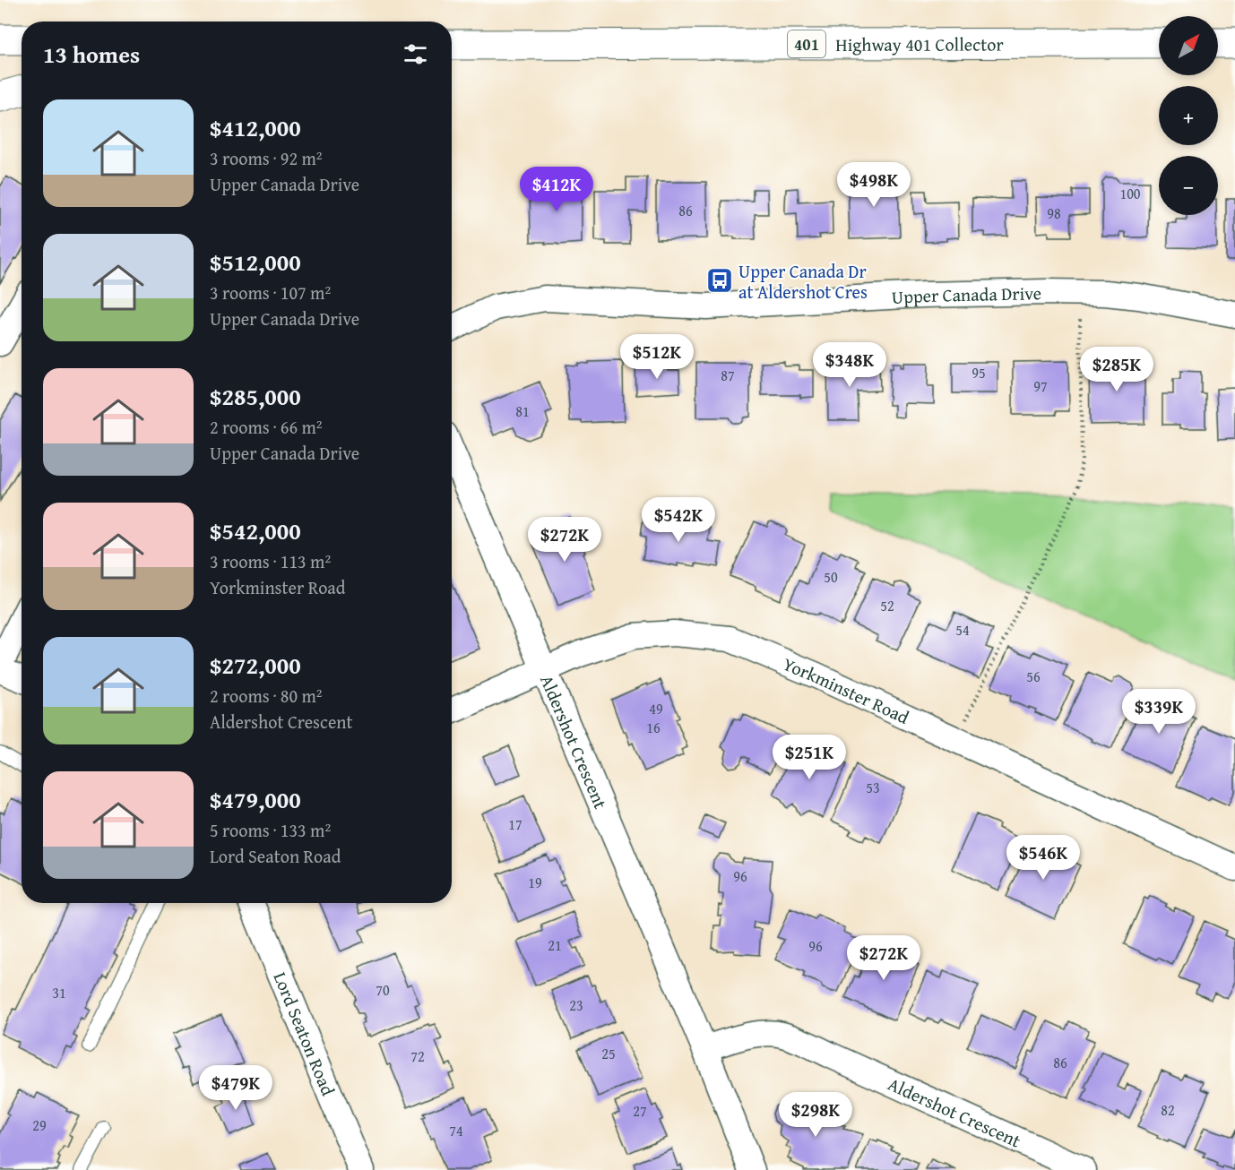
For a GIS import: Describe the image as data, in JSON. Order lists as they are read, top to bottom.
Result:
{
  "streets": {
    "highway": ["401", "Highway 401 Collector"],
    "street": [
      "Upper Canada Drive",
      "Yorkminster Road",
      "Aldershot Crescent",
      "Lord Seaton Road"
    ]
  },
  "crossings": [
    ["Yorkminster Road", "Aldershot Crescent"]
  ],
  "places": {
    "bus stop": ["Upper Canada Dr at Aldershot Cres"]
  },
  "house_numbers": [
    "100",
    "86",
    "98",
    "95",
    "87",
    "97",
    "81",
    "50",
    "52",
    "54",
    "56",
    "49",
    "16",
    "53",
    "17",
    "96",
    "19",
    "21",
    "96",
    "70",
    "31",
    "23",
    "25",
    "72",
    "86",
    "82",
    "27",
    "29",
    "74"
  ],
  "north": "top right",
  "page": {
    "map_buttons": ["+", "−"],
    "heading": "13 homes",
    "list": [
      {
        "name": "$412,000",
        "note": "3 rooms · 92 m² · Upper Canada Drive"
      },
      {
        "name": "$512,000",
        "note": "3 rooms · 107 m² · Upper Canada Drive"
      },
      {
        "name": "$285,000",
        "note": "2 rooms · 66 m² · Upper Canada Drive"
      },
      {
        "name": "$542,000",
        "note": "3 rooms · 113 m² · Yorkminster Road"
      },
      {
        "name": "$272,000",
        "note": "2 rooms · 80 m² · Aldershot Crescent"
      },
      {
        "name": "$479,000",
        "note": "5 rooms · 133 m² · Lord Seaton Road"
      }
    ],
    "price": [
      "$498K",
      "$412K",
      "$512K",
      "$348K",
      "$285K",
      "$542K",
      "$272K",
      "$339K",
      "$251K",
      "$546K",
      "$272K",
      "$479K",
      "$298K"
    ]
  }
}
